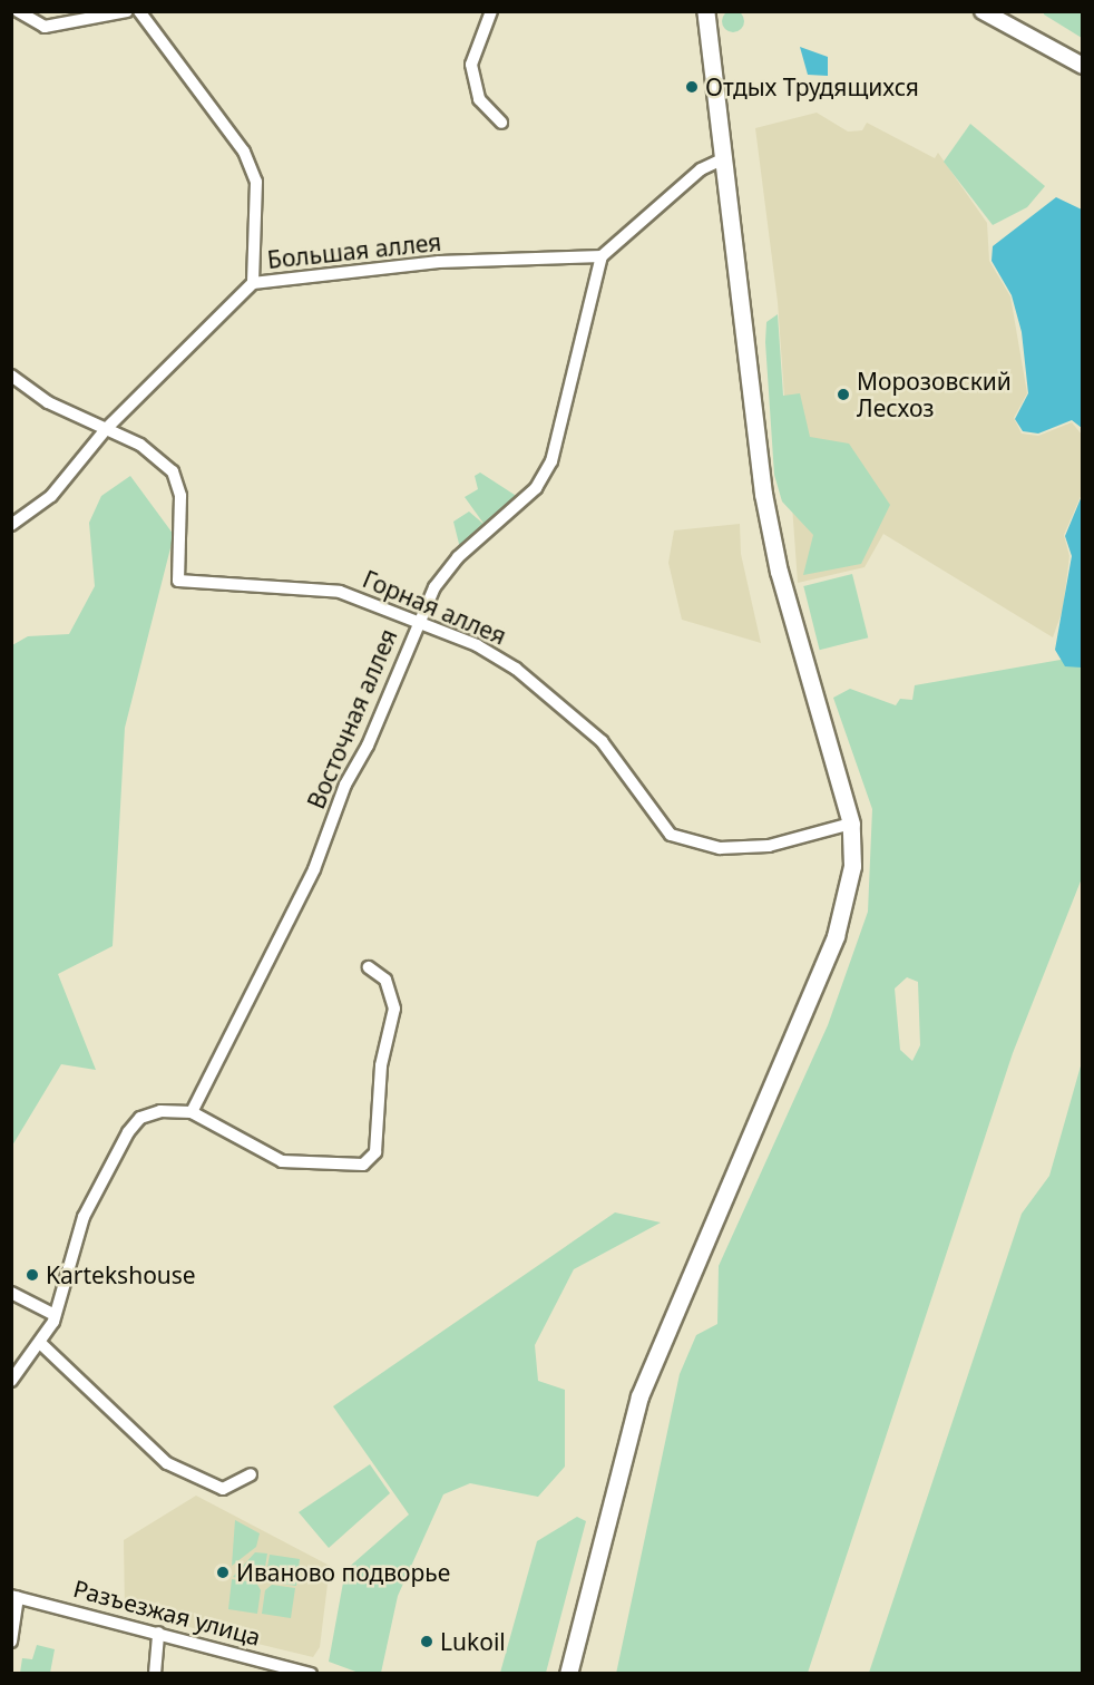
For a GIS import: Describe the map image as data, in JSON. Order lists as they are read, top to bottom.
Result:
{
  "streets": {
    "street": [
      "Большая аллея",
      "Горная аллея",
      "Восточная аллея",
      "Разъезжая улица"
    ]
  },
  "crossings": [
    ["Большая аллея", "Горная аллея"],
    ["Большая аллея", "Восточная аллея"],
    ["Горная аллея", "Восточная аллея"]
  ],
  "places": [
    "Отдых Трудящихся",
    "Морозовский Лесхоз",
    "Kartekshouse",
    "Иваново подворье",
    "Lukoil"
  ]
}
